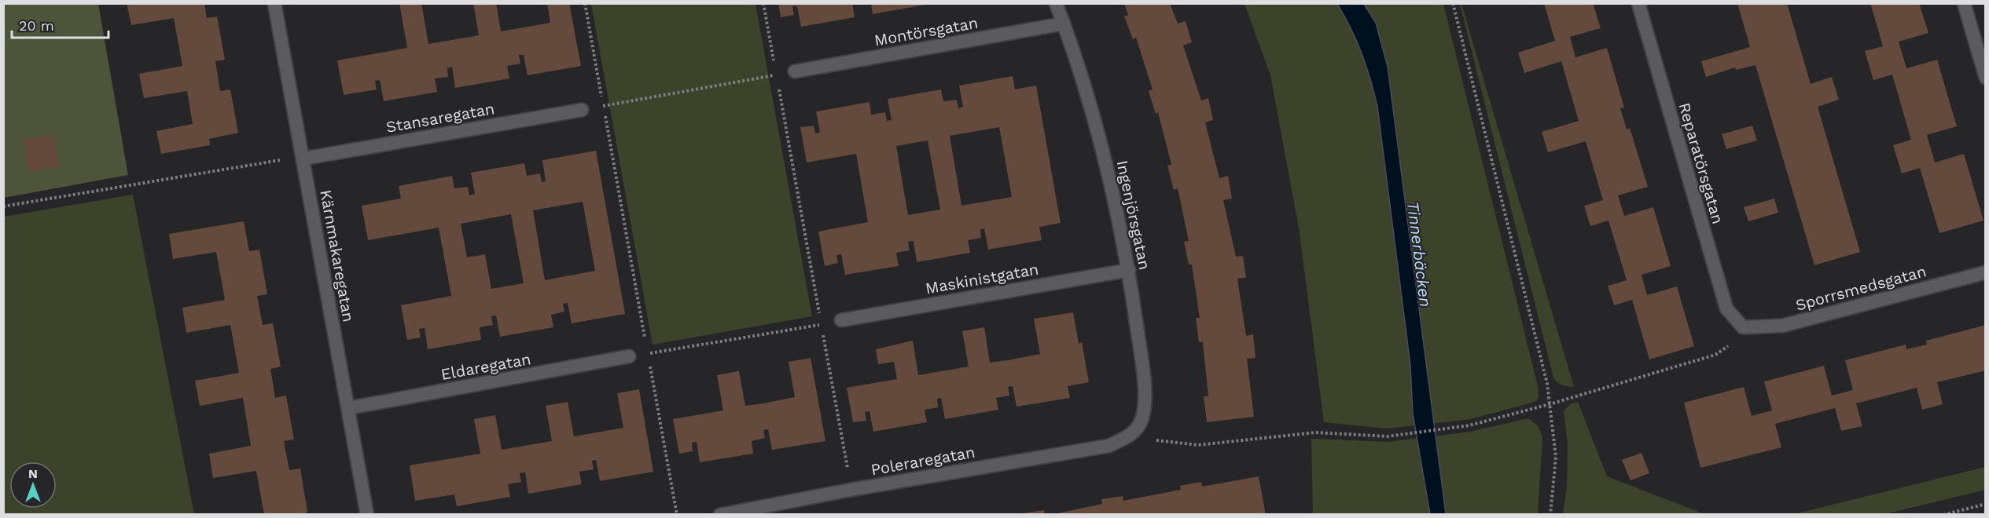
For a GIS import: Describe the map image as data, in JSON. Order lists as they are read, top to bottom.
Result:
{
  "streets": {
    "street": [
      "Montörsgatan",
      "Stansaregatan",
      "Reparatörsgatan",
      "Ingenjörsgatan",
      "Kärnmakaregatan",
      "Maskinistgatan",
      "Sporrsmedsgatan",
      "Eldaregatan",
      "Poleraregatan"
    ]
  },
  "crossings": [
    ["Montörsgatan", "Ingenjörsgatan"],
    ["Stansaregatan", "Kärnmakaregatan"],
    ["Reparatörsgatan", "Sporrsmedsgatan"],
    ["Ingenjörsgatan", "Maskinistgatan"],
    ["Ingenjörsgatan", "Poleraregatan"],
    ["Kärnmakaregatan", "Eldaregatan"]
  ],
  "water": ["Tinnerbäcken"],
  "scale_bar": "20 m",
  "north": "top"
}
